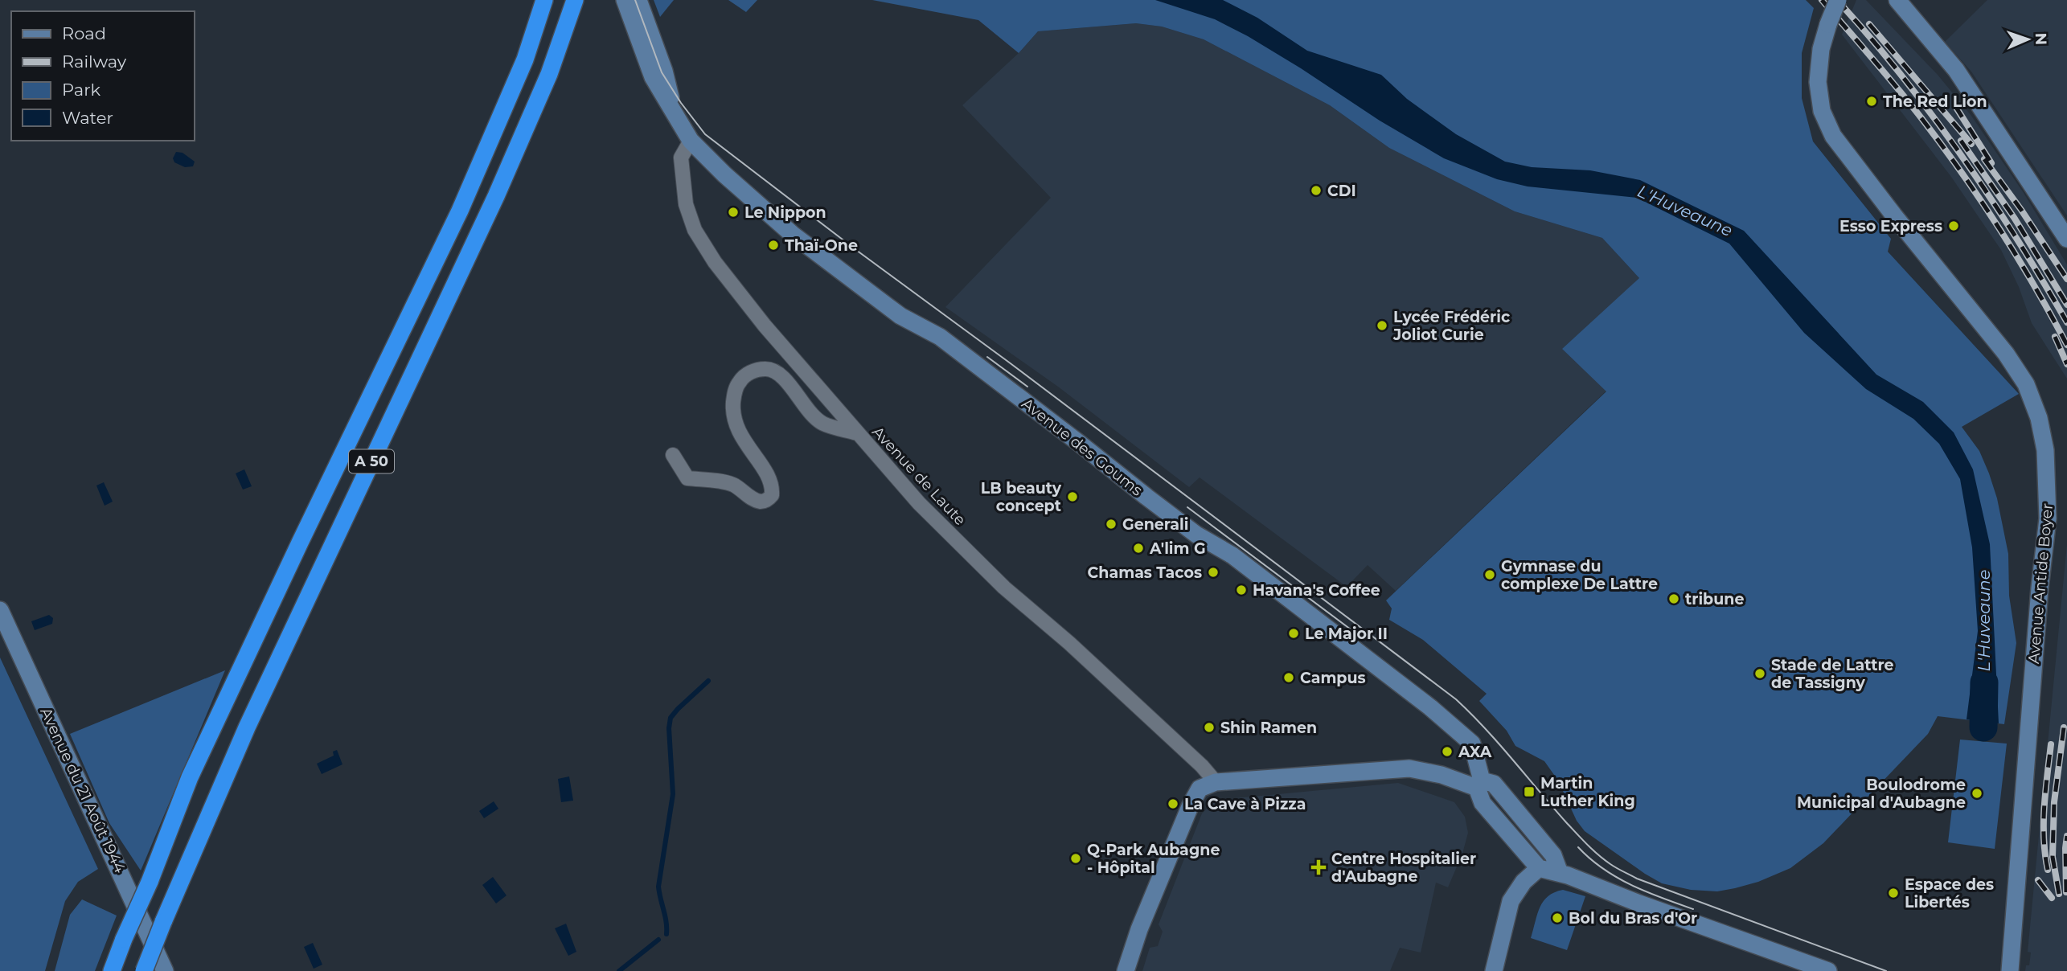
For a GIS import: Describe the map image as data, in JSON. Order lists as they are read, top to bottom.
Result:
{
  "streets": {
    "highway": ["A 50"],
    "main road": ["Avenue des Goums", "Avenue Antide Boyer", "Avenue du 21 Août 1944"],
    "street": ["Avenue de Laute"]
  },
  "crossings": [
    ["Avenue des Goums", "Avenue de Laute"]
  ],
  "water": ["L'Huveaune"],
  "places": {
    "other": [
      "The Red Lion",
      "CDI",
      "Le Nippon",
      "Esso Express",
      "Thaï-One",
      "Lycée Frédéric Joliot Curie",
      "LB beauty concept",
      "Generali",
      "A'lim G",
      "Chamas Tacos",
      "Gymnase du complexe De Lattre",
      "Havana's Coffee",
      "tribune",
      "Le Major II",
      "Stade de Lattre de Tassigny",
      "Campus",
      "Shin Ramen",
      "AXA",
      "Boulodrome Municipal d'Aubagne",
      "La Cave à Pizza",
      "Q-Park Aubagne - Hôpital",
      "Espace des Libertés",
      "Bol du Bras d'Or"
    ],
    "transit": ["Martin Luther King"],
    "health": ["Centre Hospitalier d'Aubagne"]
  },
  "legend": [
    "Road",
    "Railway",
    "Park",
    "Water"
  ],
  "north": "right"
}
